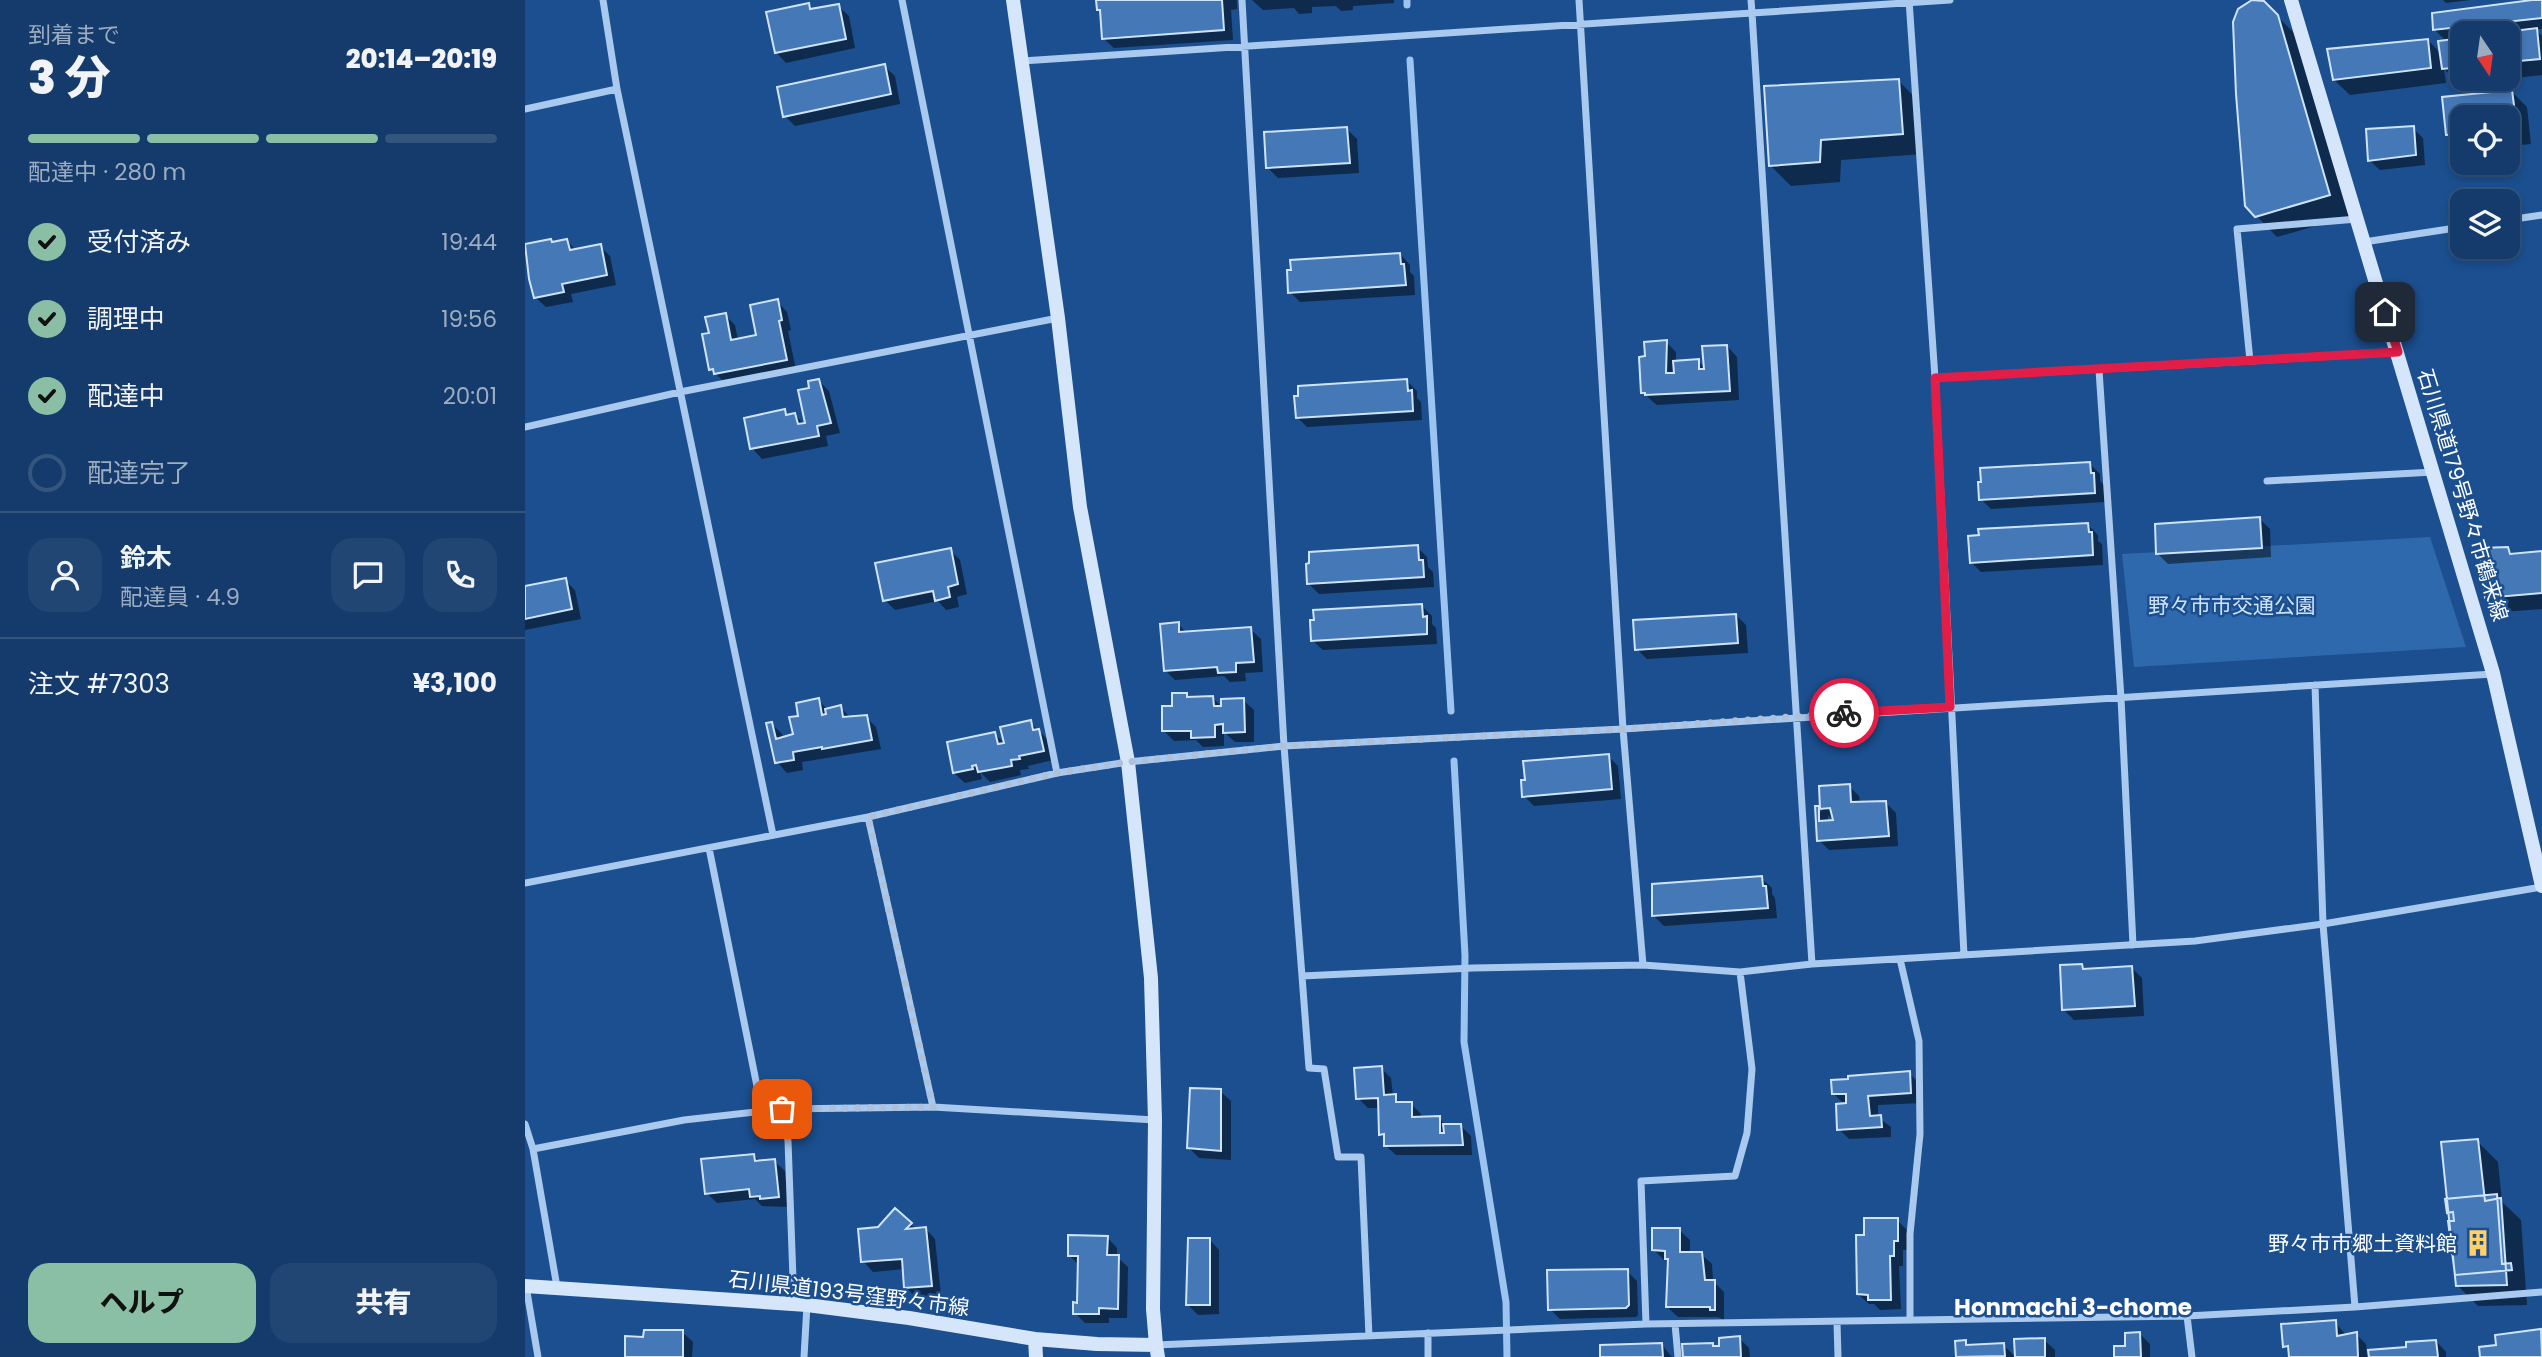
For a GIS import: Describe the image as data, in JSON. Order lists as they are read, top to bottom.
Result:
{
  "streets": {
    "main road": ["石川県道179号野々市鶴来線", "石川県道193号窪野々市線"]
  },
  "districts": ["Honmachi 3-chome"],
  "parks": ["野々市市交通公園"],
  "places": {
    "building": ["野々市市郷土資料館"]
  },
  "north": "bottom",
  "page": {
    "heading": ["3 分", "到着まで", "20:14–20:19"],
    "panel": [
      "鈴木",
      "配達員 · 4.9",
      "注文 #7303",
      "¥3,100"
    ],
    "bar": "配達中 · 280 m",
    "list": [
      ["受付済み", "19:44"],
      ["調理中", "19:56"],
      ["配達中", "20:01"],
      "配達完了"
    ],
    "buttons": ["ヘルプ", "共有"]
  }
}
